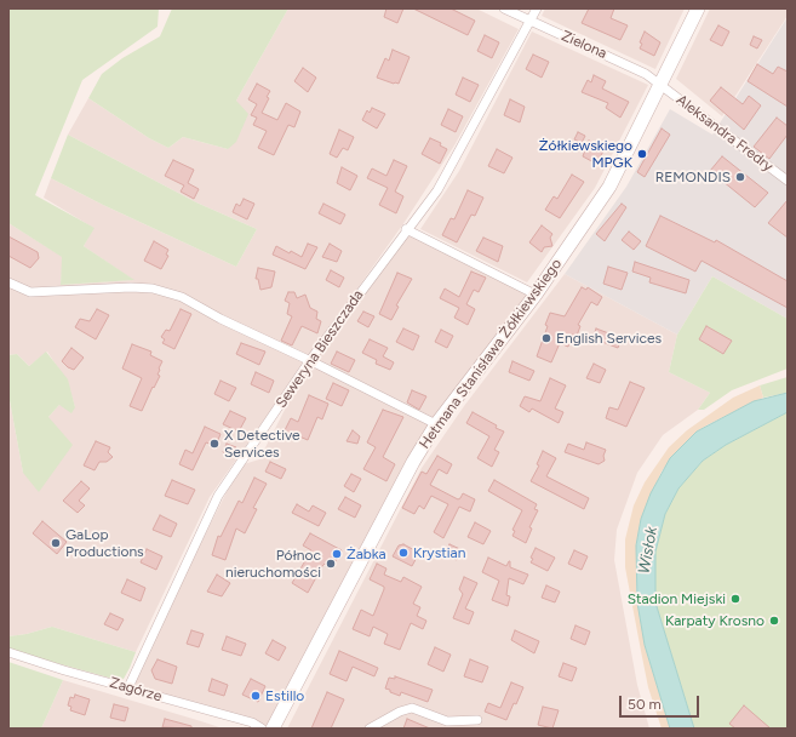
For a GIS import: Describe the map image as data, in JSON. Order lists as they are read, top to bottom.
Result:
{
  "streets": {
    "street": [
      "Zielona",
      "Aleksandra Fredry",
      "Seweryna Bieszczada",
      "Hetmana Stanisława Żółkiewskiego",
      "Zagórze"
    ]
  },
  "crossings": [
    ["Zielona", "Aleksandra Fredry"],
    ["Zielona", "Seweryna Bieszczada"],
    ["Zielona", "Hetmana Stanisława Żółkiewskiego"],
    ["Aleksandra Fredry", "Hetmana Stanisława Żółkiewskiego"],
    ["Seweryna Bieszczada", "Zagórze"]
  ],
  "water": ["Wisłok"],
  "places": [
    "Żółkiewskiego MPGK",
    "REMONDIS",
    "English Services",
    "X Detective Services",
    "GaLop Productions",
    "Krystian",
    "Żabka",
    "Północ nieruchomości",
    "Stadion Miejski",
    "Karpaty Krosno",
    "Estillo"
  ],
  "scale_bar": "50 m"
}
